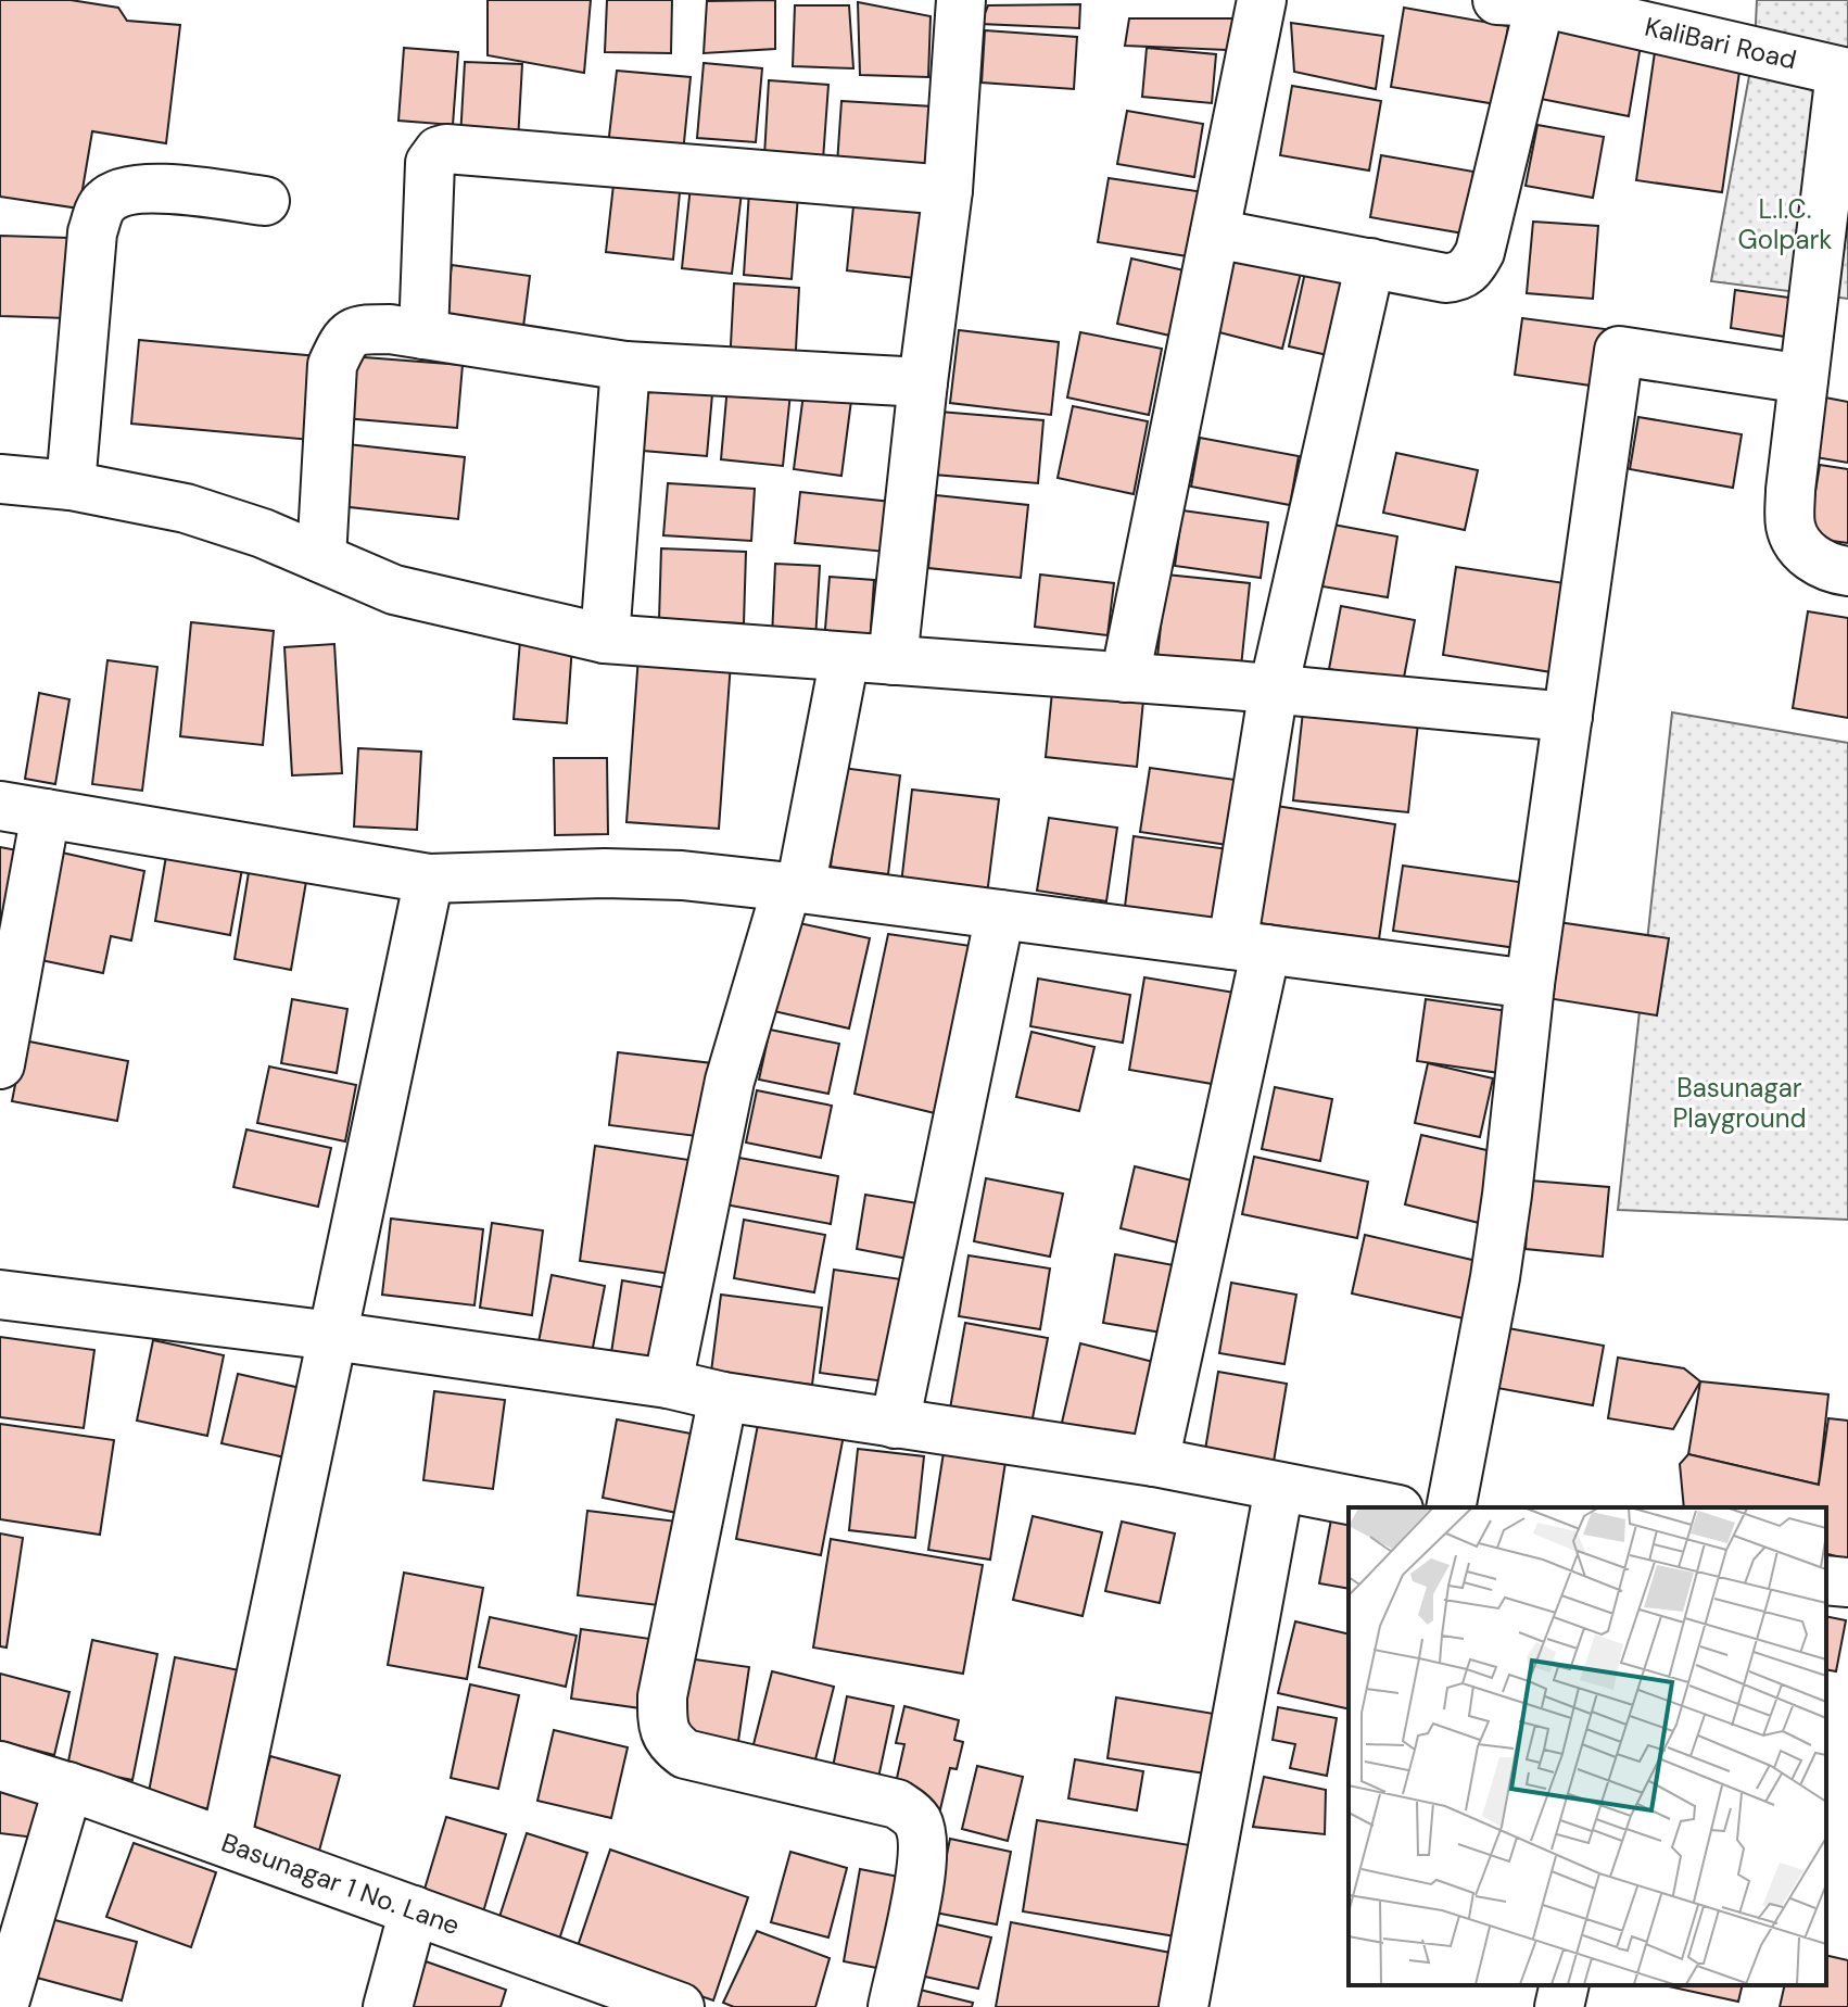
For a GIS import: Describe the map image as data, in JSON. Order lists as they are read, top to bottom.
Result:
{
  "streets": {
    "street": ["KaliBari Road", "Basunagar 1 No. Lane"]
  },
  "parks": ["L.I.C. Golpark", "Basunagar Playground"]
}
